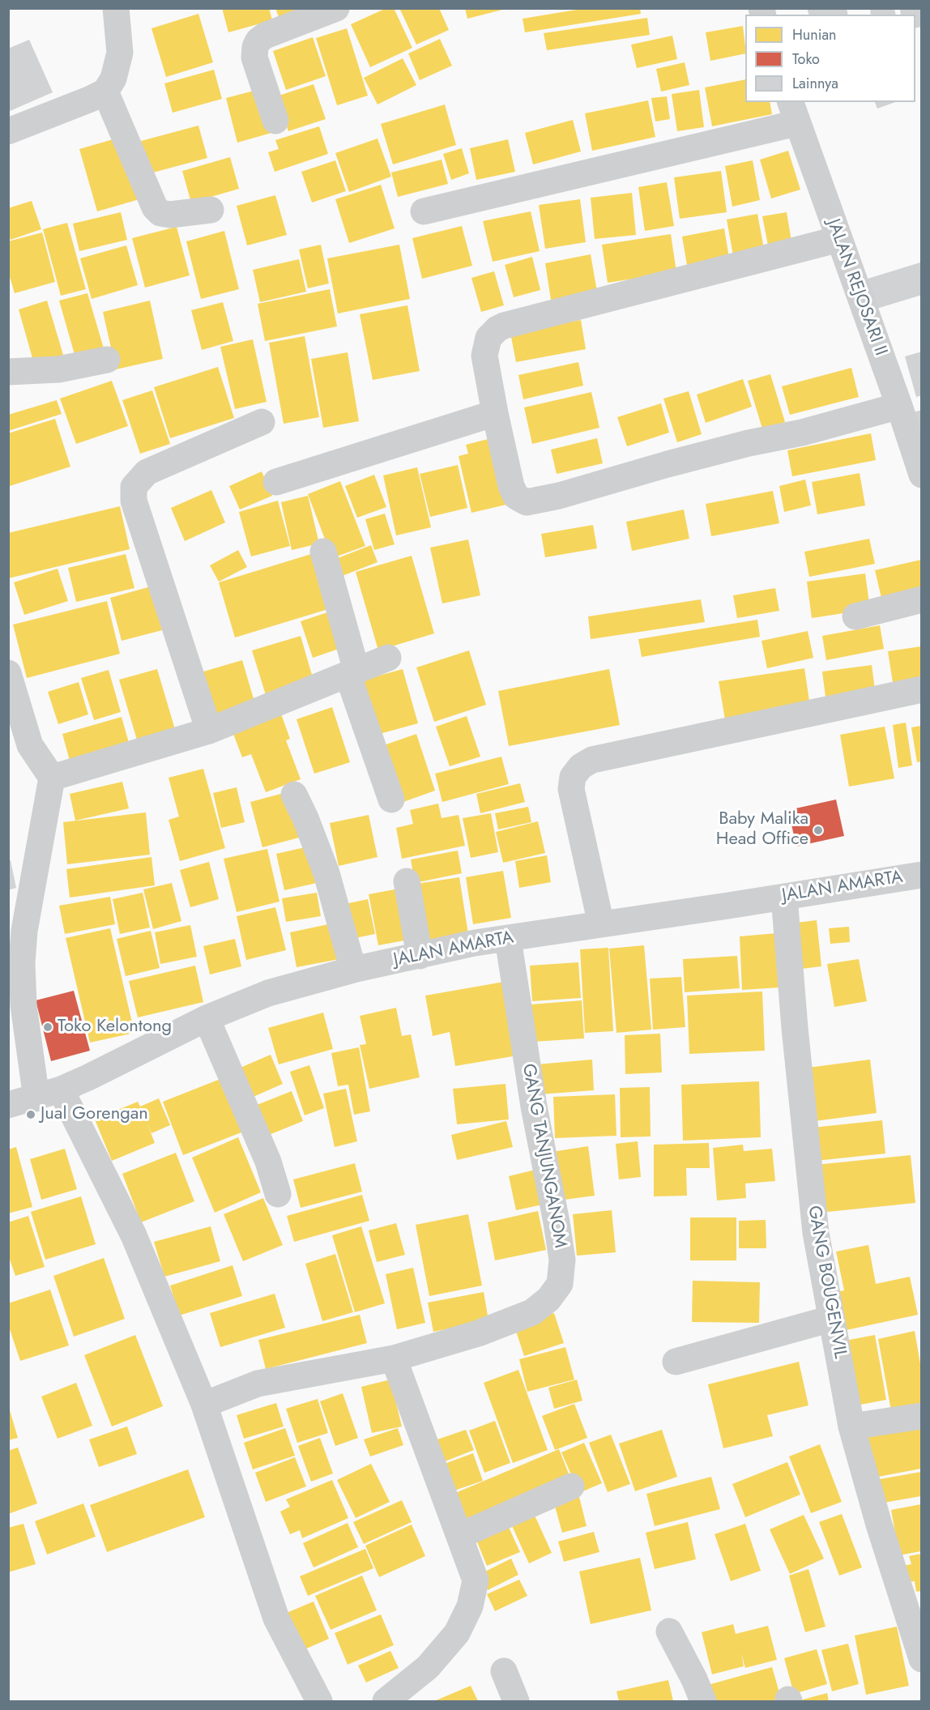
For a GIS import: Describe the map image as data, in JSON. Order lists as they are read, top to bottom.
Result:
{
  "streets": {
    "street": [
      "JALAN REJOSARI II",
      "JALAN AMARTA",
      "GANG TANJUNGANOM",
      "GANG BOUGENVIL"
    ]
  },
  "crossings": [
    ["JALAN AMARTA", "GANG TANJUNGANOM"],
    ["JALAN AMARTA", "GANG BOUGENVIL"]
  ],
  "places": ["Baby Malika Head Office", "Toko Kelontong", "Jual Gorengan"],
  "legend": ["Hunian", "Toko", "Lainnya"]
}
